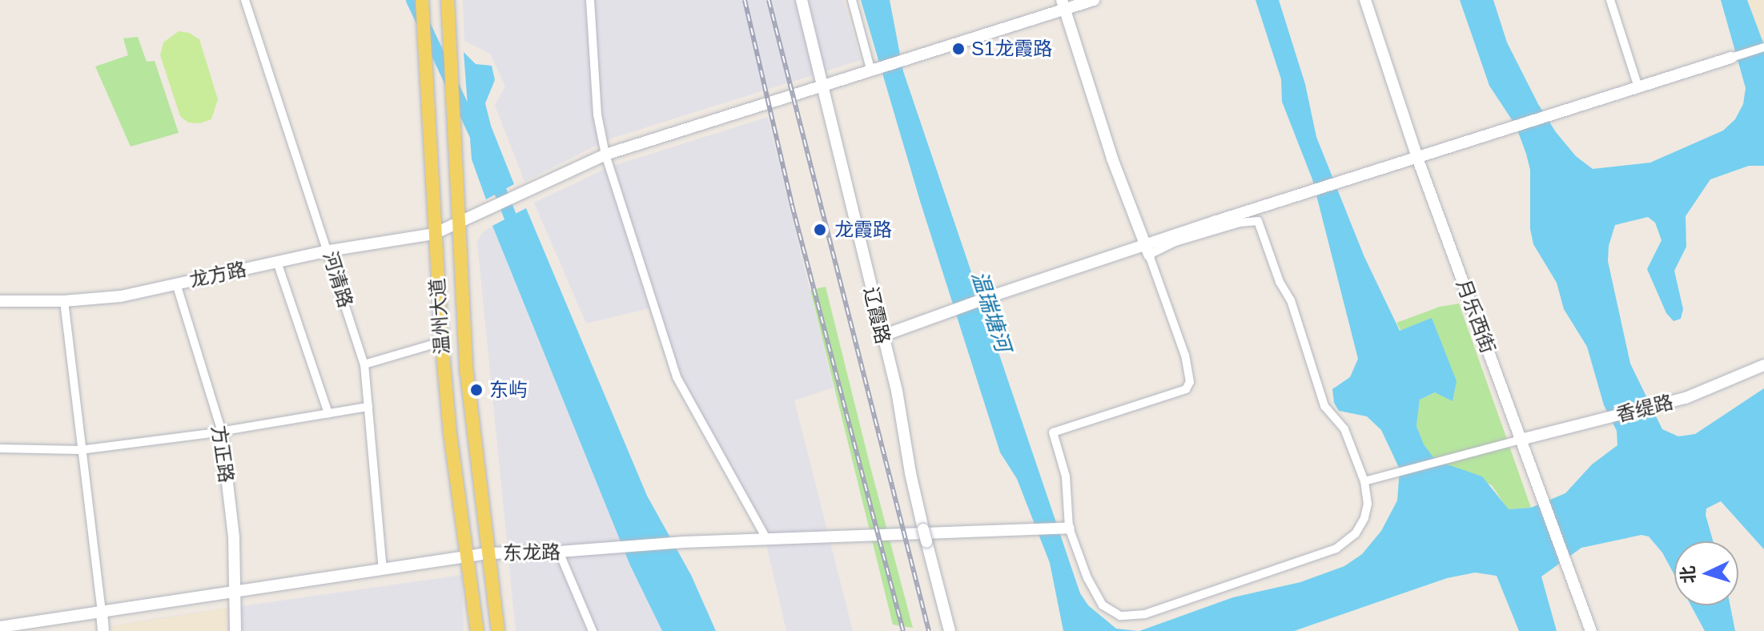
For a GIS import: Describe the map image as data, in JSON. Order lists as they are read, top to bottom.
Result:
{
  "streets": {
    "main road": ["温州大道"],
    "street": [
      "龙方路",
      "河清路",
      "辽霞路",
      "月乐西街",
      "香缇路",
      "方正路",
      "东龙路"
    ]
  },
  "crossings": [
    ["龙方路", "河清路"],
    ["龙方路", "温州大道"],
    ["龙方路", "方正路"],
    ["河清路", "东龙路"],
    ["温州大道", "东龙路"],
    ["月乐西街", "香缇路"],
    ["方正路", "东龙路"]
  ],
  "water": ["温瑞塘河"],
  "places": ["S1龙霞路", "龙霞路", "东屿"],
  "north": "left"
}
